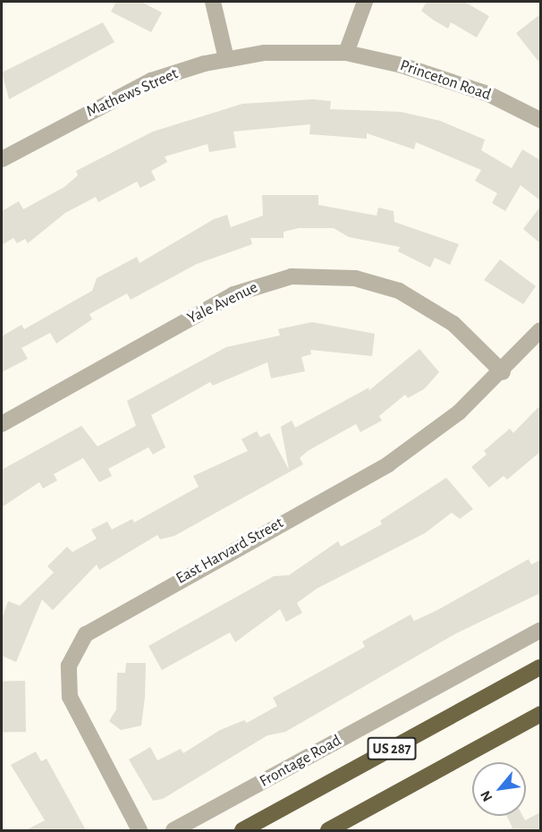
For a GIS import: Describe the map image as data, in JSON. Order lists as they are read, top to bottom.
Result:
{
  "streets": {
    "highway": ["US 287"],
    "street": [
      "Princeton Road",
      "Mathews Street",
      "Yale Avenue",
      "East Harvard Street",
      "Frontage Road"
    ]
  },
  "crossings": [
    ["Princeton Road", "Mathews Street"],
    ["Yale Avenue", "East Harvard Street"]
  ],
  "north": "bottom left"
}
